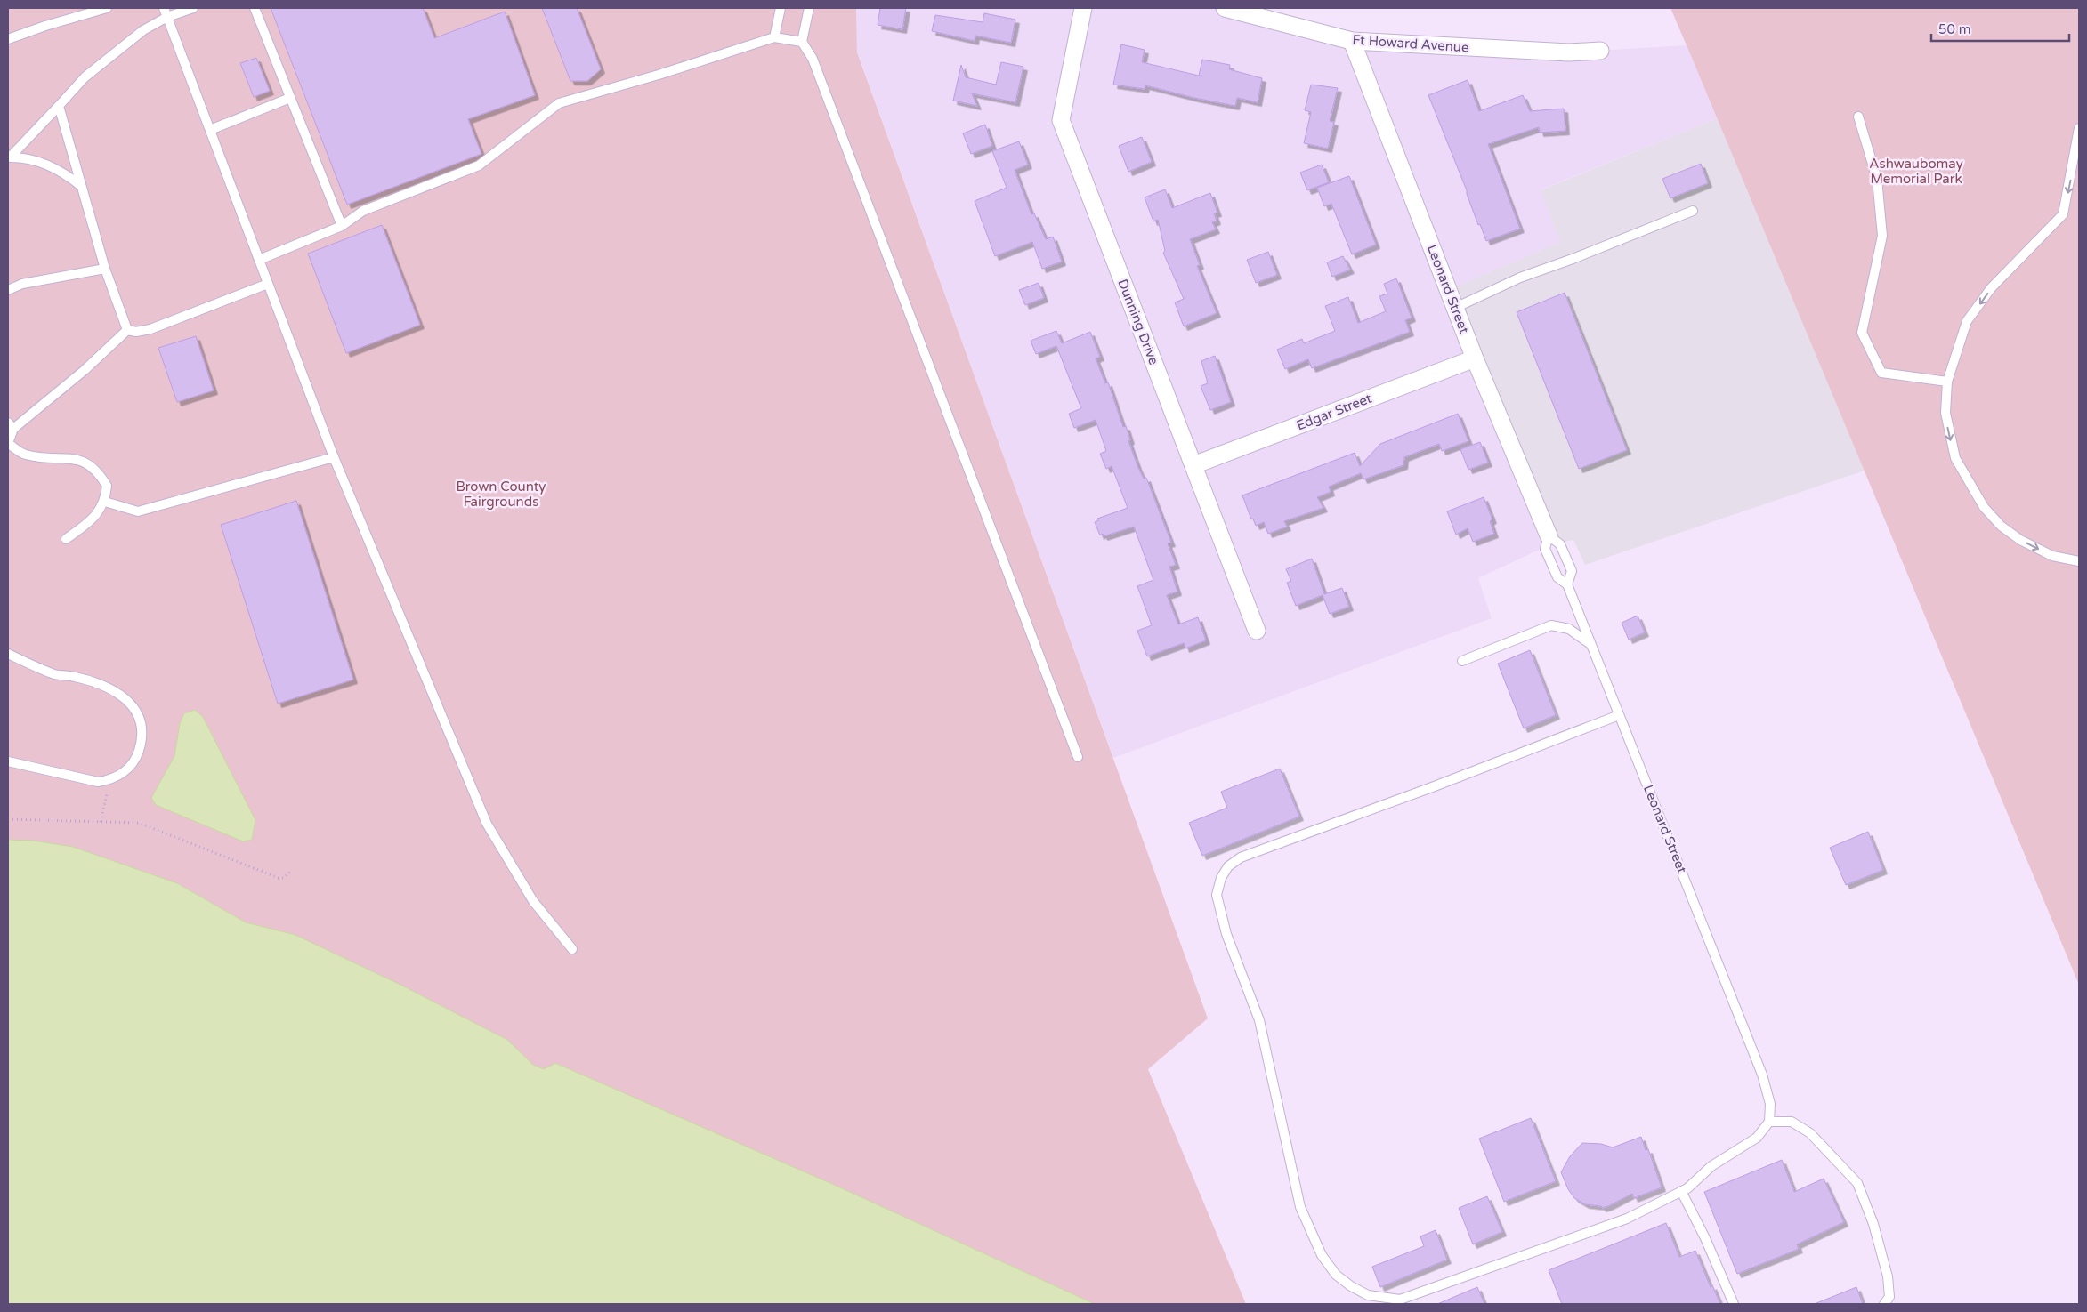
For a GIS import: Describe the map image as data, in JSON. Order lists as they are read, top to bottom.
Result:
{
  "streets": {
    "street": [
      "Ft Howard Avenue",
      "Leonard Street",
      "Dunning Drive",
      "Edgar Street"
    ]
  },
  "crossings": [
    ["Ft Howard Avenue", "Leonard Street"],
    ["Leonard Street", "Edgar Street"],
    ["Dunning Drive", "Edgar Street"]
  ],
  "parks": ["Ashwaubomay Memorial Park", "Brown County Fairgrounds"],
  "scale_bar": "50 m"
}
